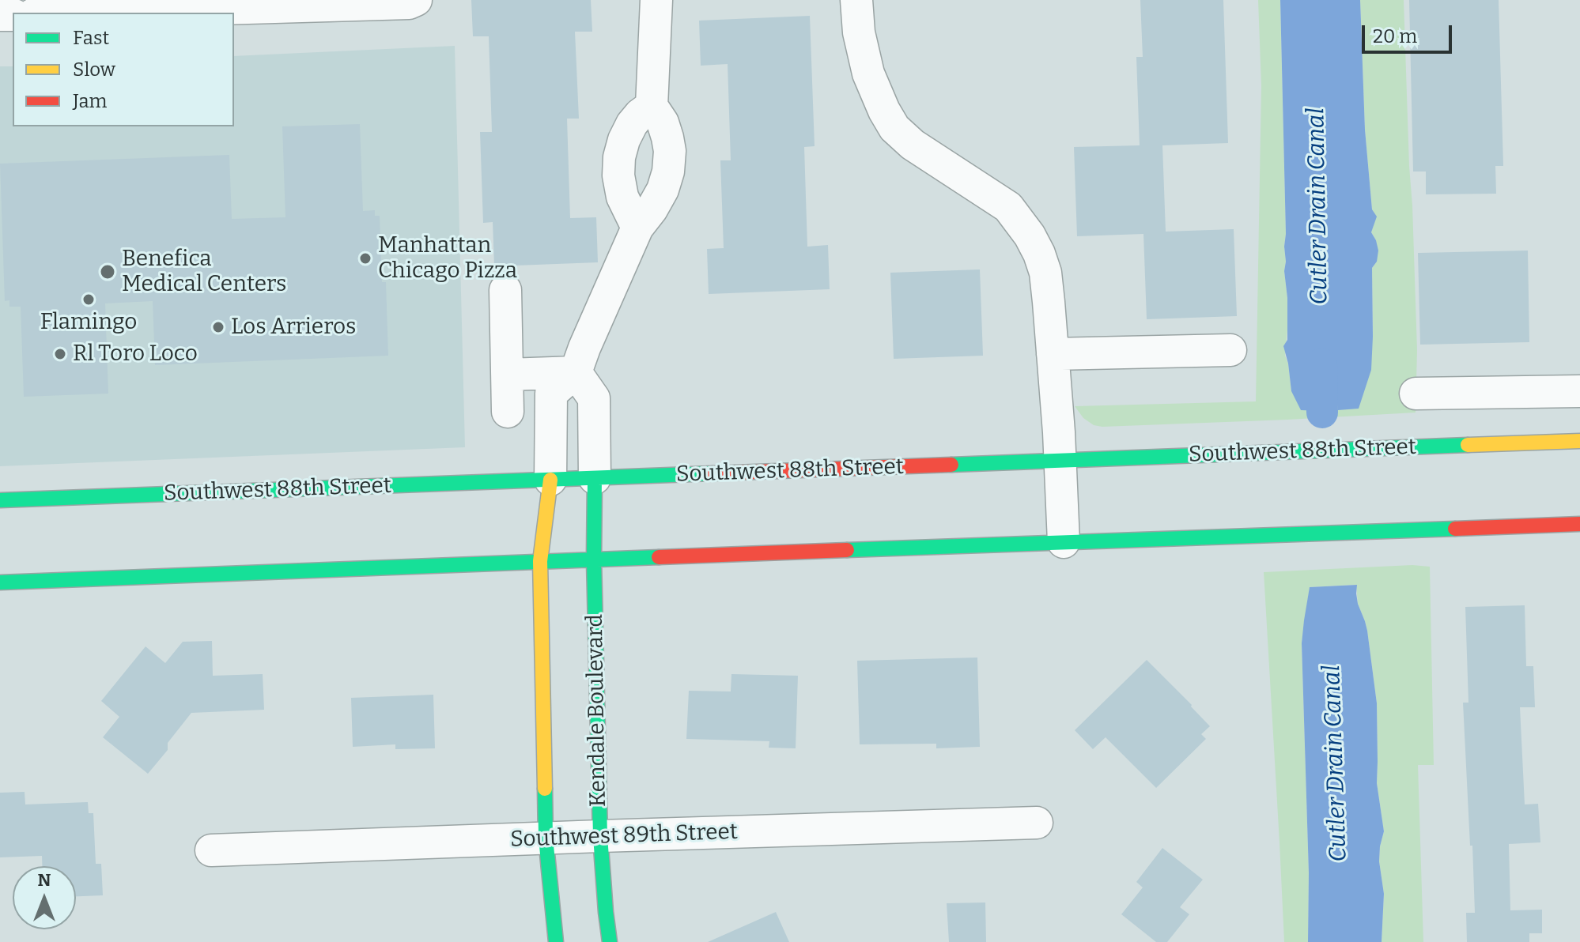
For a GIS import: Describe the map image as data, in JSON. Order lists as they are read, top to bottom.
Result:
{
  "streets": {
    "main road": ["Southwest 88th Street", "Kendale Boulevard"],
    "street": ["Southwest 89th Street"]
  },
  "crossings": [
    ["Southwest 88th Street", "Kendale Boulevard"],
    ["Kendale Boulevard", "Southwest 89th Street"]
  ],
  "water": ["Cutler Drain Canal"],
  "places": [
    "Manhattan Chicago Pizza",
    "Benefica Medical Centers",
    "Flamingo",
    "Los Arrieros",
    "Rl Toro Loco"
  ],
  "legend": ["Fast", "Slow", "Jam"],
  "scale_bar": "20 m",
  "north": "top"
}
